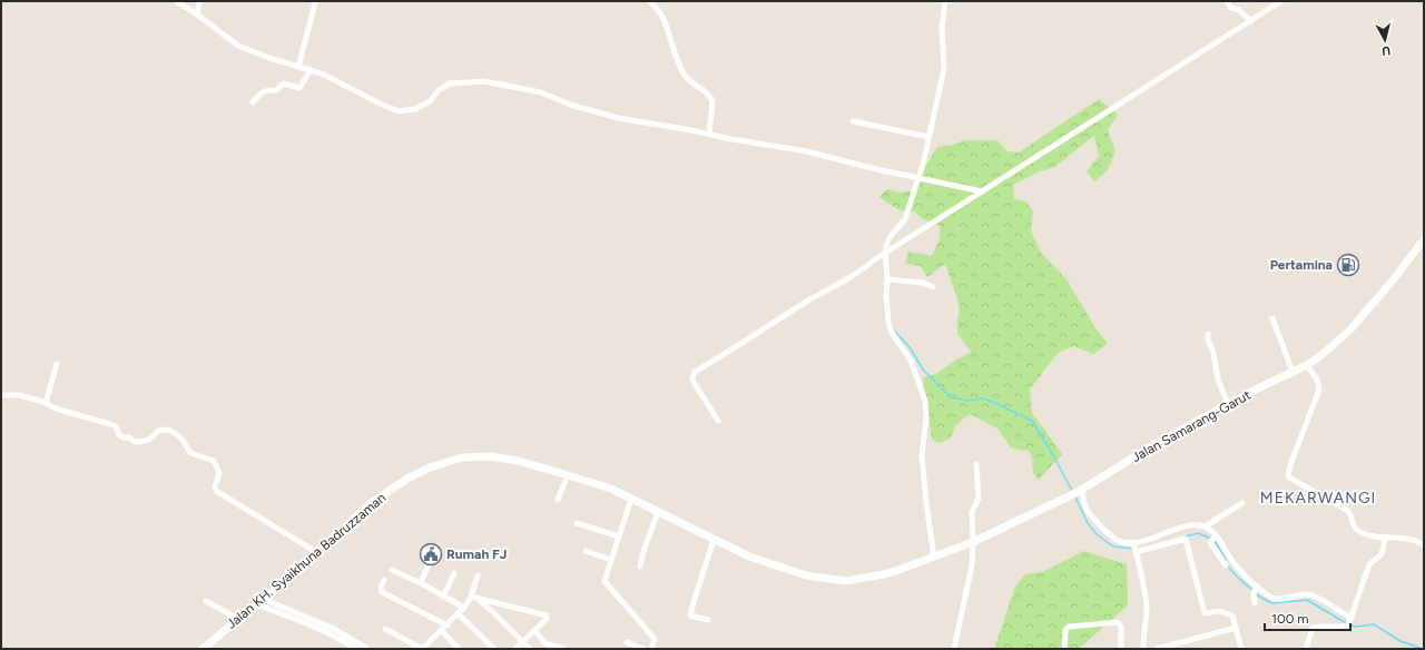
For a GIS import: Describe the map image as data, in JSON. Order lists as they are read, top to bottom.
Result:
{
  "streets": {
    "main road": ["Jalan Samarang-Garut", "Jalan KH. Syaikhuna Badruzzaman"]
  },
  "crossings": [
    ["Jalan Samarang-Garut", "Jalan KH. Syaikhuna Badruzzaman"]
  ],
  "districts": ["MEKARWANGI"],
  "places": {
    "fuel station": ["Pertamina"],
    "public building": ["Rumah FJ"]
  },
  "scale_bar": "100 m",
  "north": "bottom"
}
